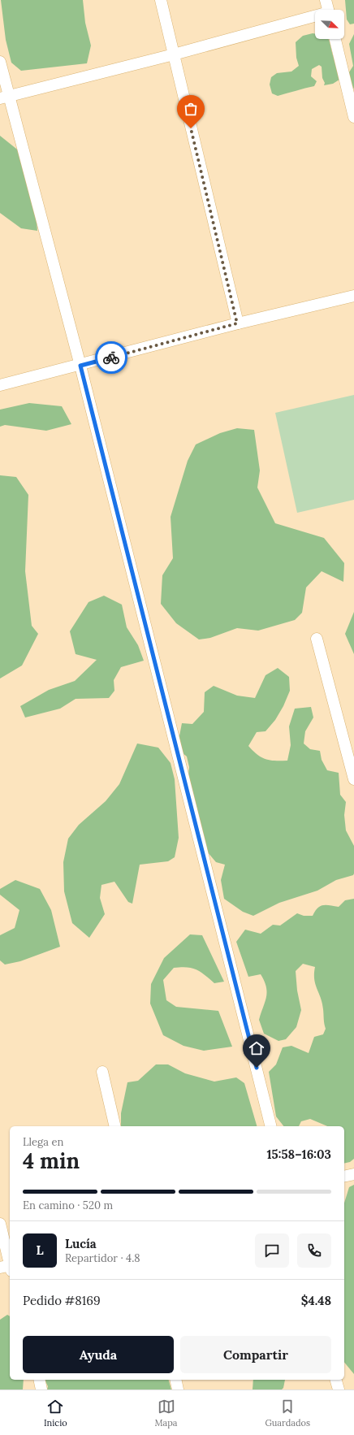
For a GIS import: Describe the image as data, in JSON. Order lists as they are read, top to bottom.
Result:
{
  "north": "bottom right",
  "page": {
    "heading": ["4 min", "Llega en", "15:58–16:03"],
    "panel": [
      "Lucía",
      "Repartidor · 4.8",
      "Pedido #8169",
      "$4.48"
    ],
    "bar": "En camino · 520 m",
    "round": "L",
    "buttons": ["Ayuda", "Compartir"],
    "tabs": ["Inicio", "Mapa", "Guardados"]
  }
}
